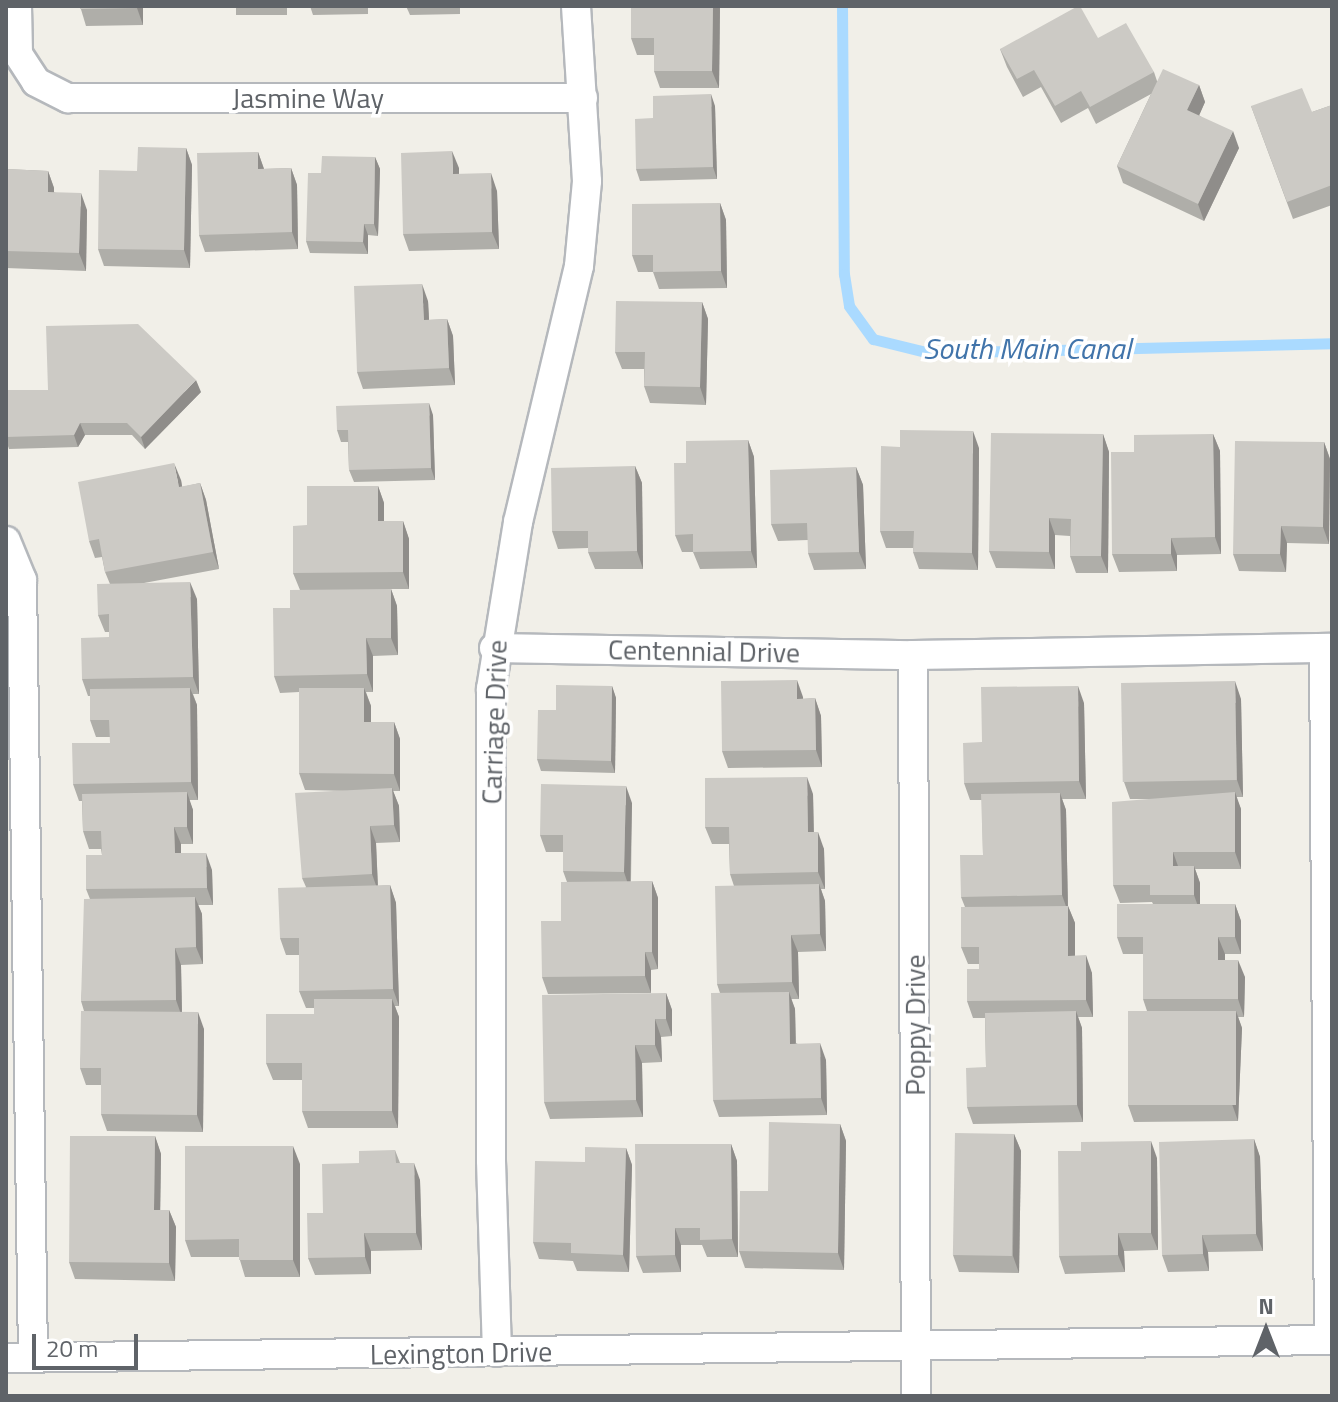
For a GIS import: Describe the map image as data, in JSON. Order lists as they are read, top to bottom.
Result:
{
  "streets": {
    "street": [
      "Jasmine Way",
      "Centennial Drive",
      "Carriage Drive",
      "Poppy Drive",
      "Lexington Drive"
    ]
  },
  "crossings": [
    ["Jasmine Way", "Carriage Drive"],
    ["Centennial Drive", "Carriage Drive"],
    ["Centennial Drive", "Poppy Drive"],
    ["Carriage Drive", "Lexington Drive"],
    ["Poppy Drive", "Lexington Drive"]
  ],
  "water": ["South Main Canal"],
  "scale_bar": "20 m",
  "north": "top"
}
